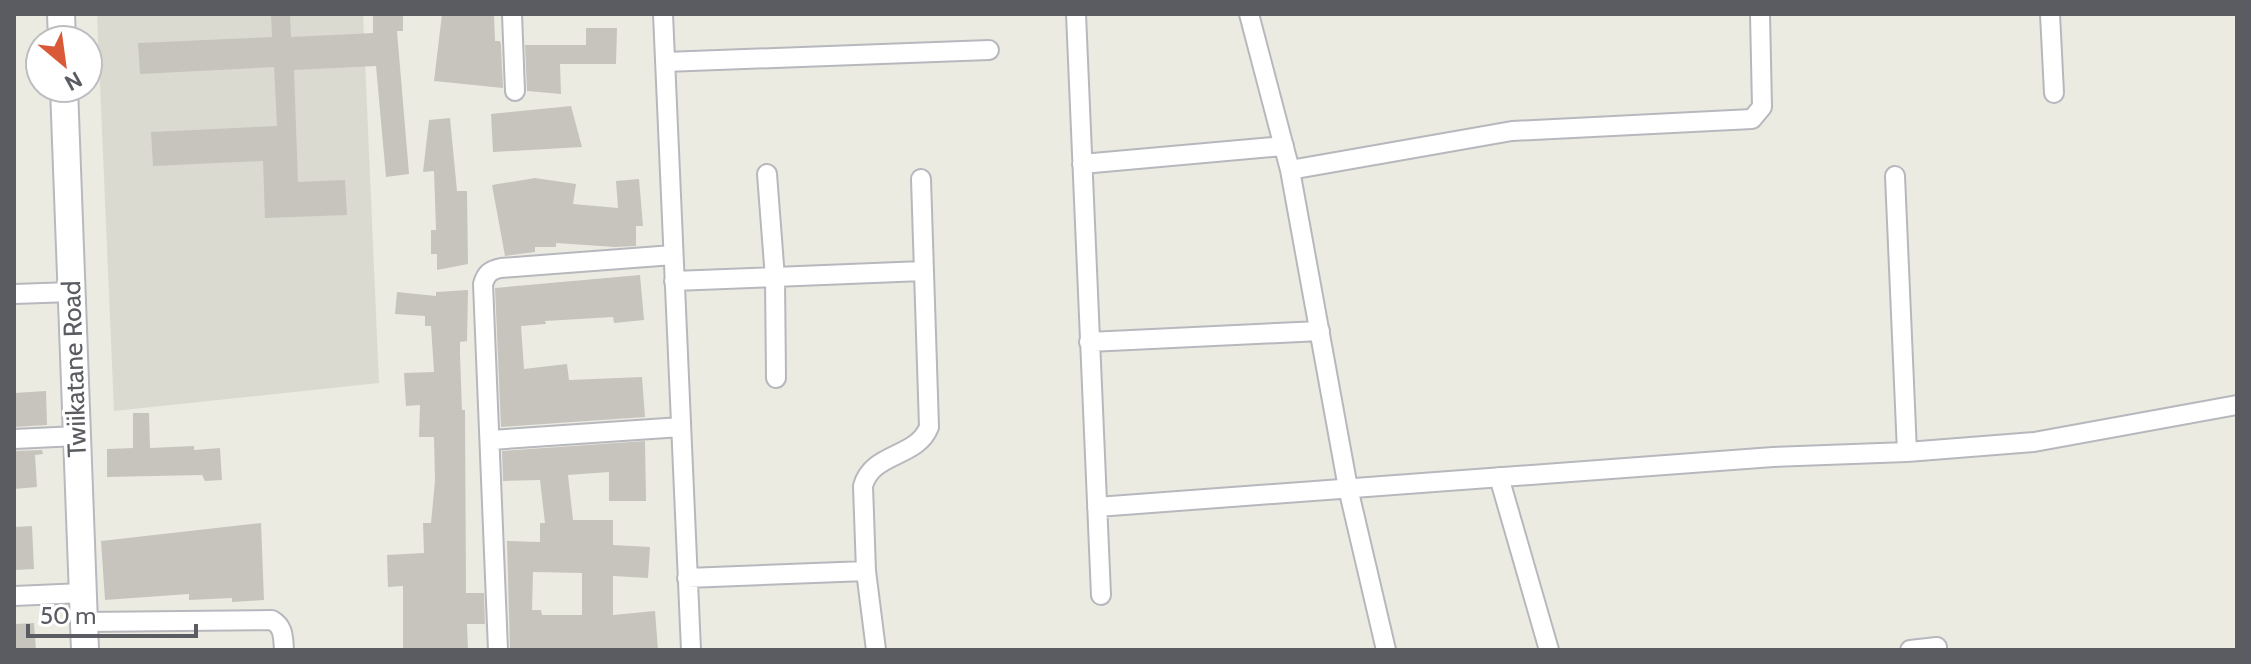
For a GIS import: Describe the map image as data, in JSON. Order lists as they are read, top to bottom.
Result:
{
  "streets": {
    "main road": ["Twiikatane Road"]
  },
  "scale_bar": "50 m",
  "north": "bottom right"
}
